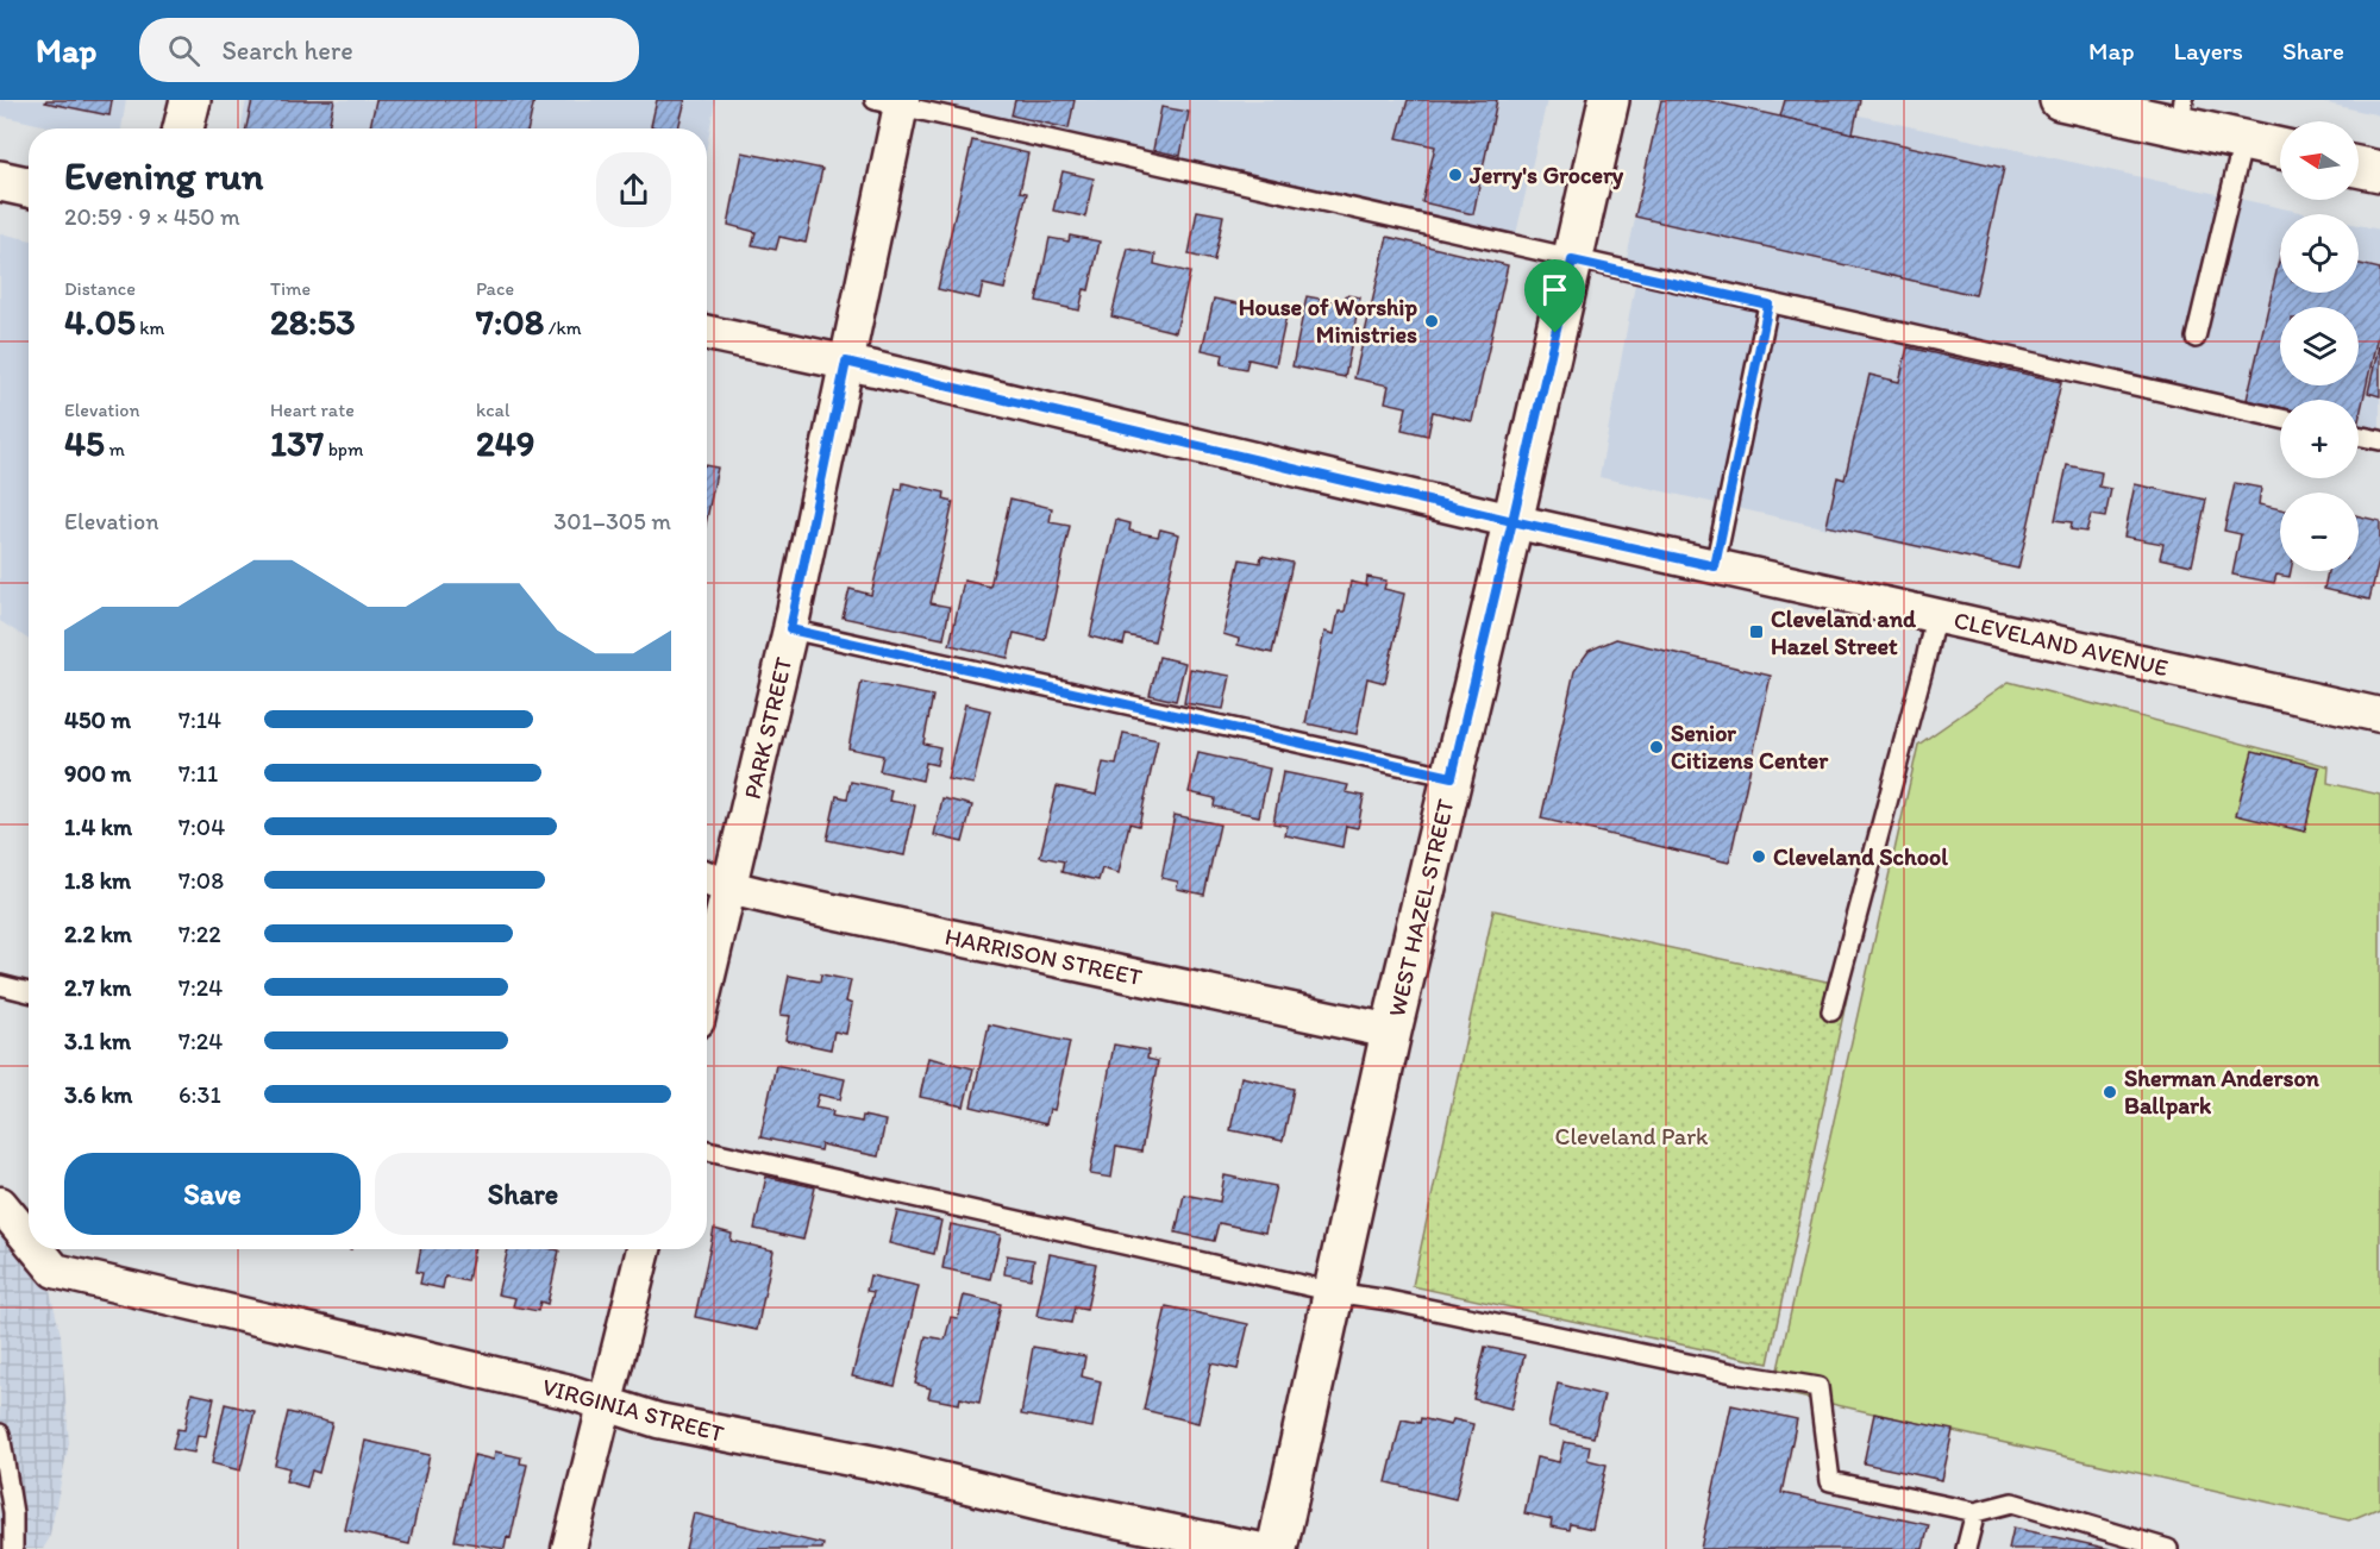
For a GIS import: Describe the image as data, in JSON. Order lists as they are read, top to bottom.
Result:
{
  "streets": {
    "street": [
      "CLEVELAND AVENUE",
      "PARK STREET",
      "WEST HAZEL STREET",
      "HARRISON STREET",
      "VIRGINIA STREET"
    ]
  },
  "crossings": [
    ["CLEVELAND AVENUE", "PARK STREET"],
    ["CLEVELAND AVENUE", "WEST HAZEL STREET"],
    ["PARK STREET", "HARRISON STREET"],
    ["WEST HAZEL STREET", "HARRISON STREET"]
  ],
  "parks": ["Cleveland Park"],
  "places": {
    "other": [
      "Jerry's Grocery",
      "House of Worship Ministries",
      "Senior Citizens Center",
      "Cleveland School",
      "Sherman Anderson Ballpark"
    ],
    "transit": ["Cleveland and Hazel Street"]
  },
  "north": "left",
  "page": {
    "header": "Map",
    "search": "Search here",
    "nav": ["Map", "Layers", "Share"],
    "map_buttons": ["+", "−"],
    "heading": ["Evening run", "20:59 · 9 × 450 m"],
    "stats": [
      ["Distance", "4.05 km"],
      ["Time", "28:53"],
      ["Pace", "7:08 /km"],
      ["Elevation", "45 m"],
      ["Heart rate", "137 bpm"],
      ["kcal", "249"]
    ],
    "chart": ["Elevation", "301–305 m"],
    "list": [
      {
        "name": "450 m",
        "note": "7:14"
      },
      {
        "name": "900 m",
        "note": "7:11"
      },
      {
        "name": "1.4 km",
        "note": "7:04"
      },
      {
        "name": "1.8 km",
        "note": "7:08"
      },
      {
        "name": "2.2 km",
        "note": "7:22"
      },
      {
        "name": "2.7 km",
        "note": "7:24"
      },
      {
        "name": "3.1 km",
        "note": "7:24"
      },
      {
        "name": "3.6 km",
        "note": "6:31"
      }
    ],
    "buttons": ["Save", "Share"]
  }
}
